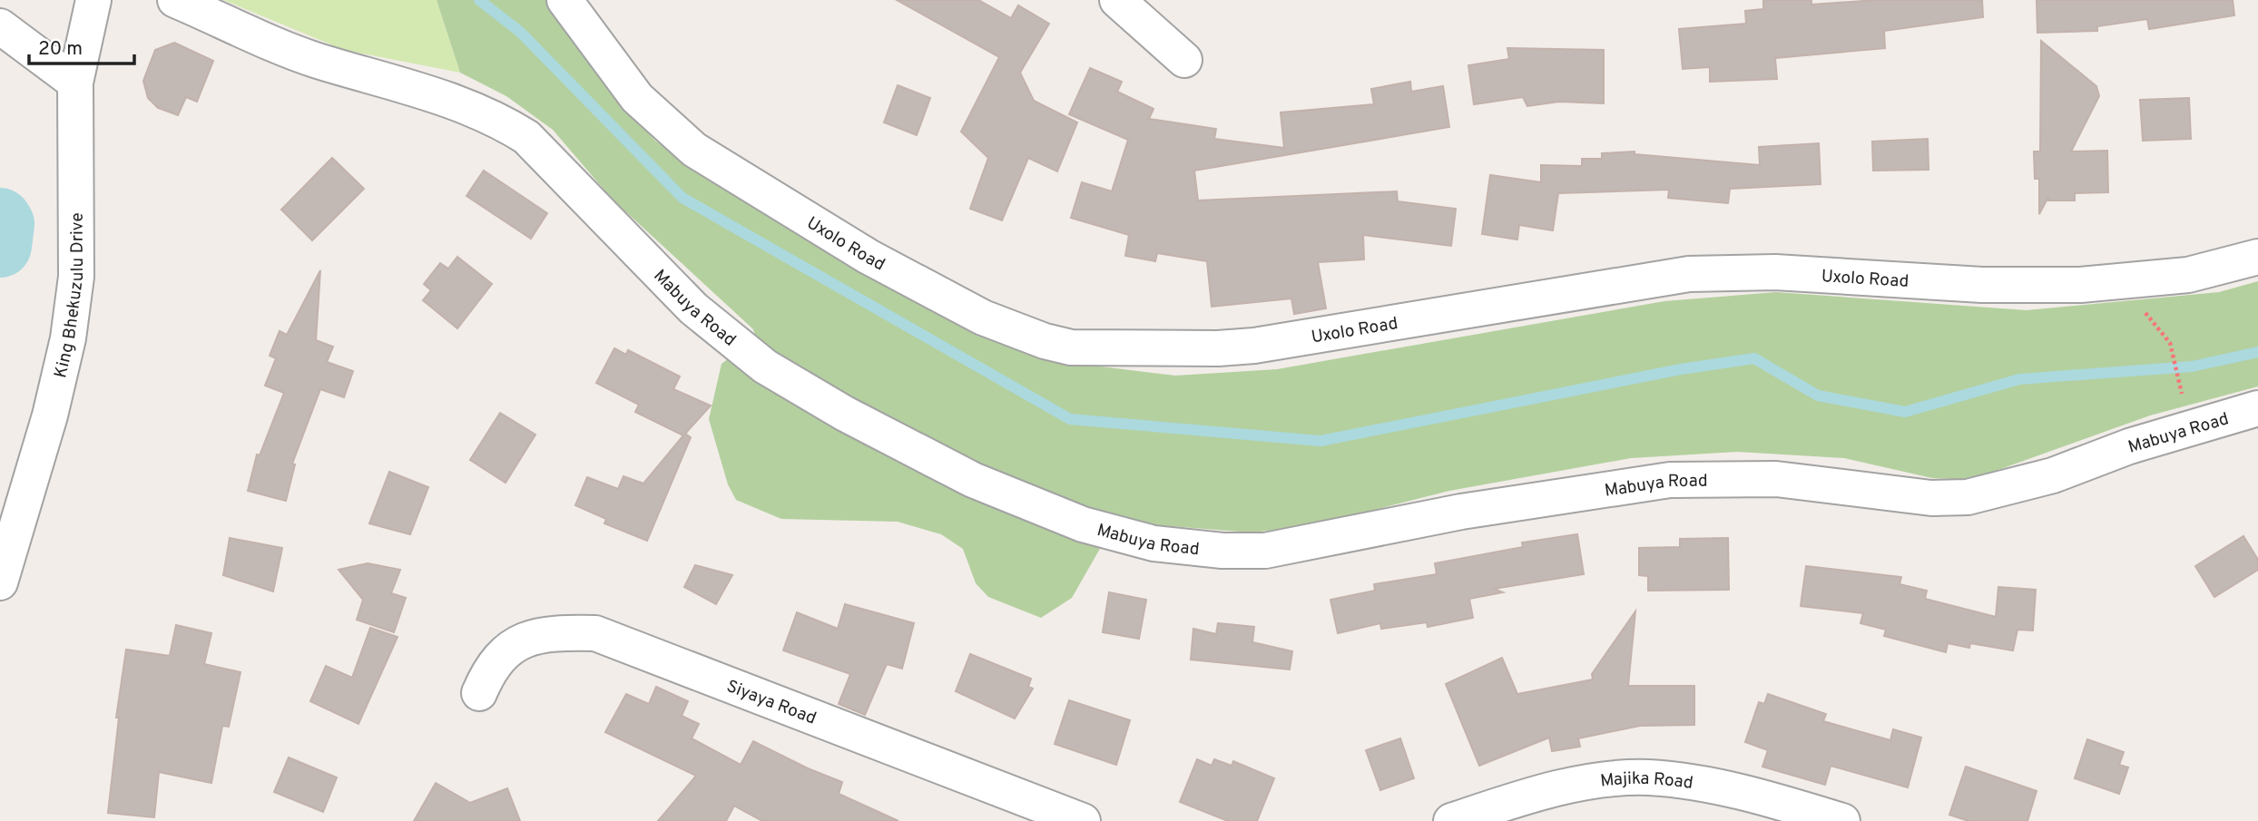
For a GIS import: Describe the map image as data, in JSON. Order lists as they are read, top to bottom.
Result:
{
  "streets": {
    "street": [
      "Uxolo Road",
      "King Bhekuzulu Drive",
      "Mabuya Road",
      "Siyaya Road",
      "Majika Road"
    ]
  },
  "scale_bar": "20 m"
}
